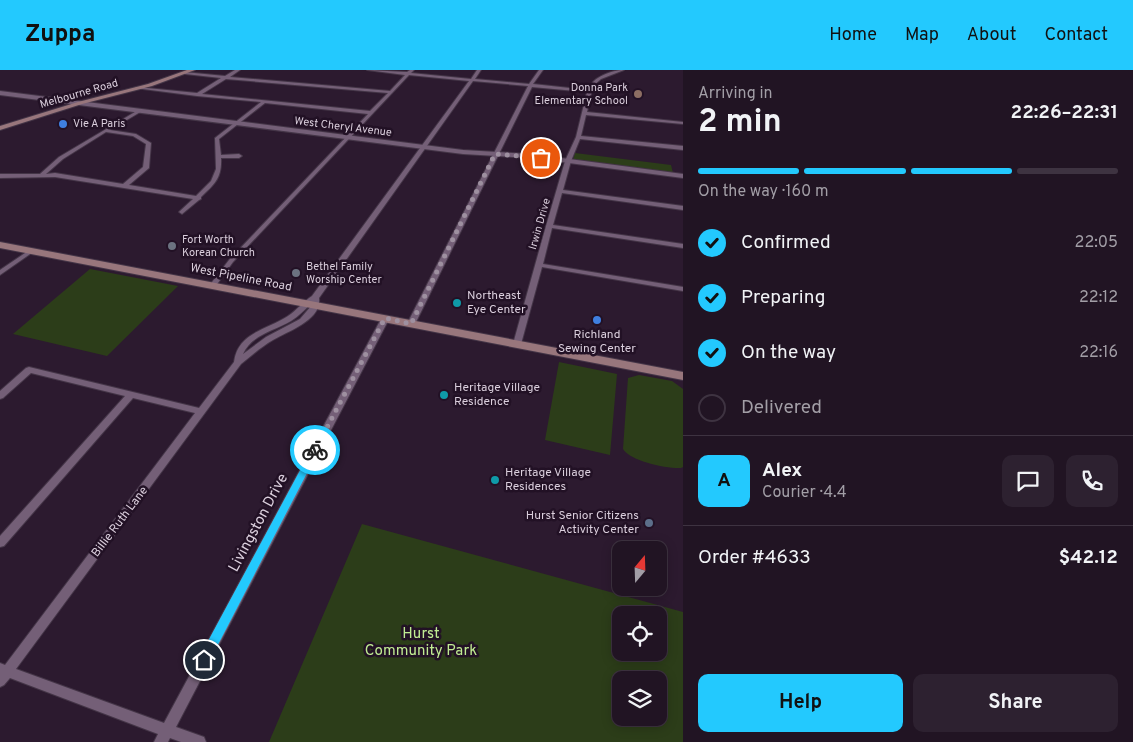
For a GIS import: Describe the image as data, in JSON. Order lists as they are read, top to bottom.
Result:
{
  "streets": {
    "main road": ["Melbourne Road", "West Pipeline Road"],
    "street": [
      "West Cheryl Avenue",
      "Irwin Drive",
      "Billie Ruth Lane",
      "Livingston Drive"
    ]
  },
  "crossings": [
    ["Melbourne Road", "West Cheryl Avenue"],
    ["West Cheryl Avenue", "Irwin Drive"],
    ["West Cheryl Avenue", "Billie Ruth Lane"],
    ["Irwin Drive", "West Pipeline Road"],
    ["West Pipeline Road", "Billie Ruth Lane"],
    ["West Pipeline Road", "Livingston Drive"]
  ],
  "parks": ["Hurst Community Park"],
  "places": [
    "Donna Park Elementary School",
    "Vie A Paris",
    "Fort Worth Korean Church",
    "Bethel Family Worship Center",
    "Northeast Eye Center",
    "Richland Sewing Center",
    "Heritage Village Residence",
    "Heritage Village Residences",
    "Hurst Senior Citizens Activity Center"
  ],
  "north": "top",
  "page": {
    "header": "Zuppa",
    "nav": [
      "Home",
      "Map",
      "About",
      "Contact"
    ],
    "heading": ["2 min", "Arriving in", "22:26–22:31"],
    "panel": [
      "Alex",
      "Courier · 4.4",
      "Order #4633",
      "$42.12"
    ],
    "bar": "On the way · 160 m",
    "list": [
      ["Confirmed", "22:05"],
      ["Preparing", "22:12"],
      ["On the way", "22:16"],
      "Delivered"
    ],
    "round": "A",
    "buttons": ["Help", "Share"]
  }
}
